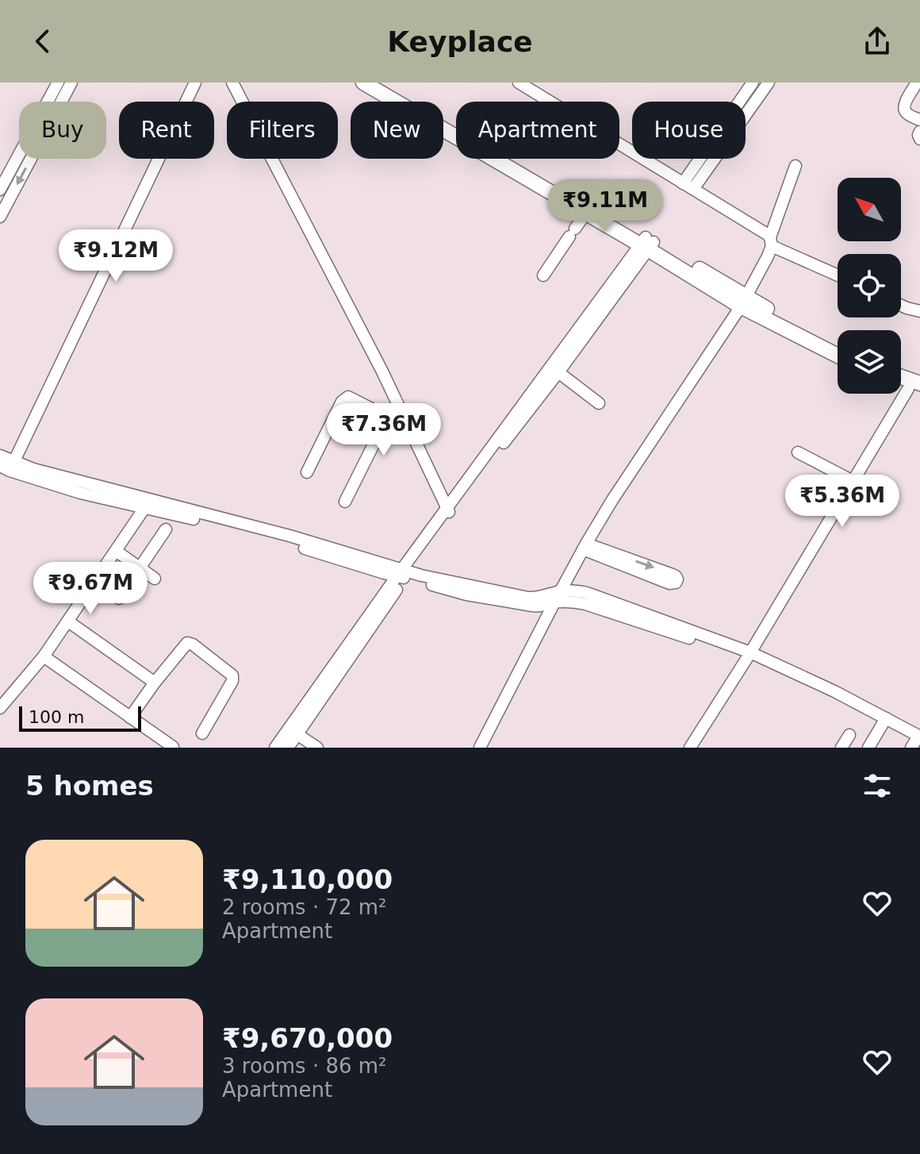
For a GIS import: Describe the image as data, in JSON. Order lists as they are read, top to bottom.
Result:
{
  "scale_bar": "100 m",
  "north": "top left",
  "page": {
    "header": "Keyplace",
    "chip": [
      "Buy",
      "Rent",
      "Filters",
      "New",
      "Apartment",
      "House"
    ],
    "price": [
      "₹9.11M",
      "₹9.12M",
      "₹7.36M",
      "₹5.36M",
      "₹9.67M"
    ],
    "scale": "100 m",
    "heading": "5 homes",
    "list": [
      {
        "name": "₹9,110,000",
        "note": "2 rooms · 72 m² · Apartment"
      },
      {
        "name": "₹9,670,000",
        "note": "3 rooms · 86 m² · Apartment"
      }
    ]
  }
}
